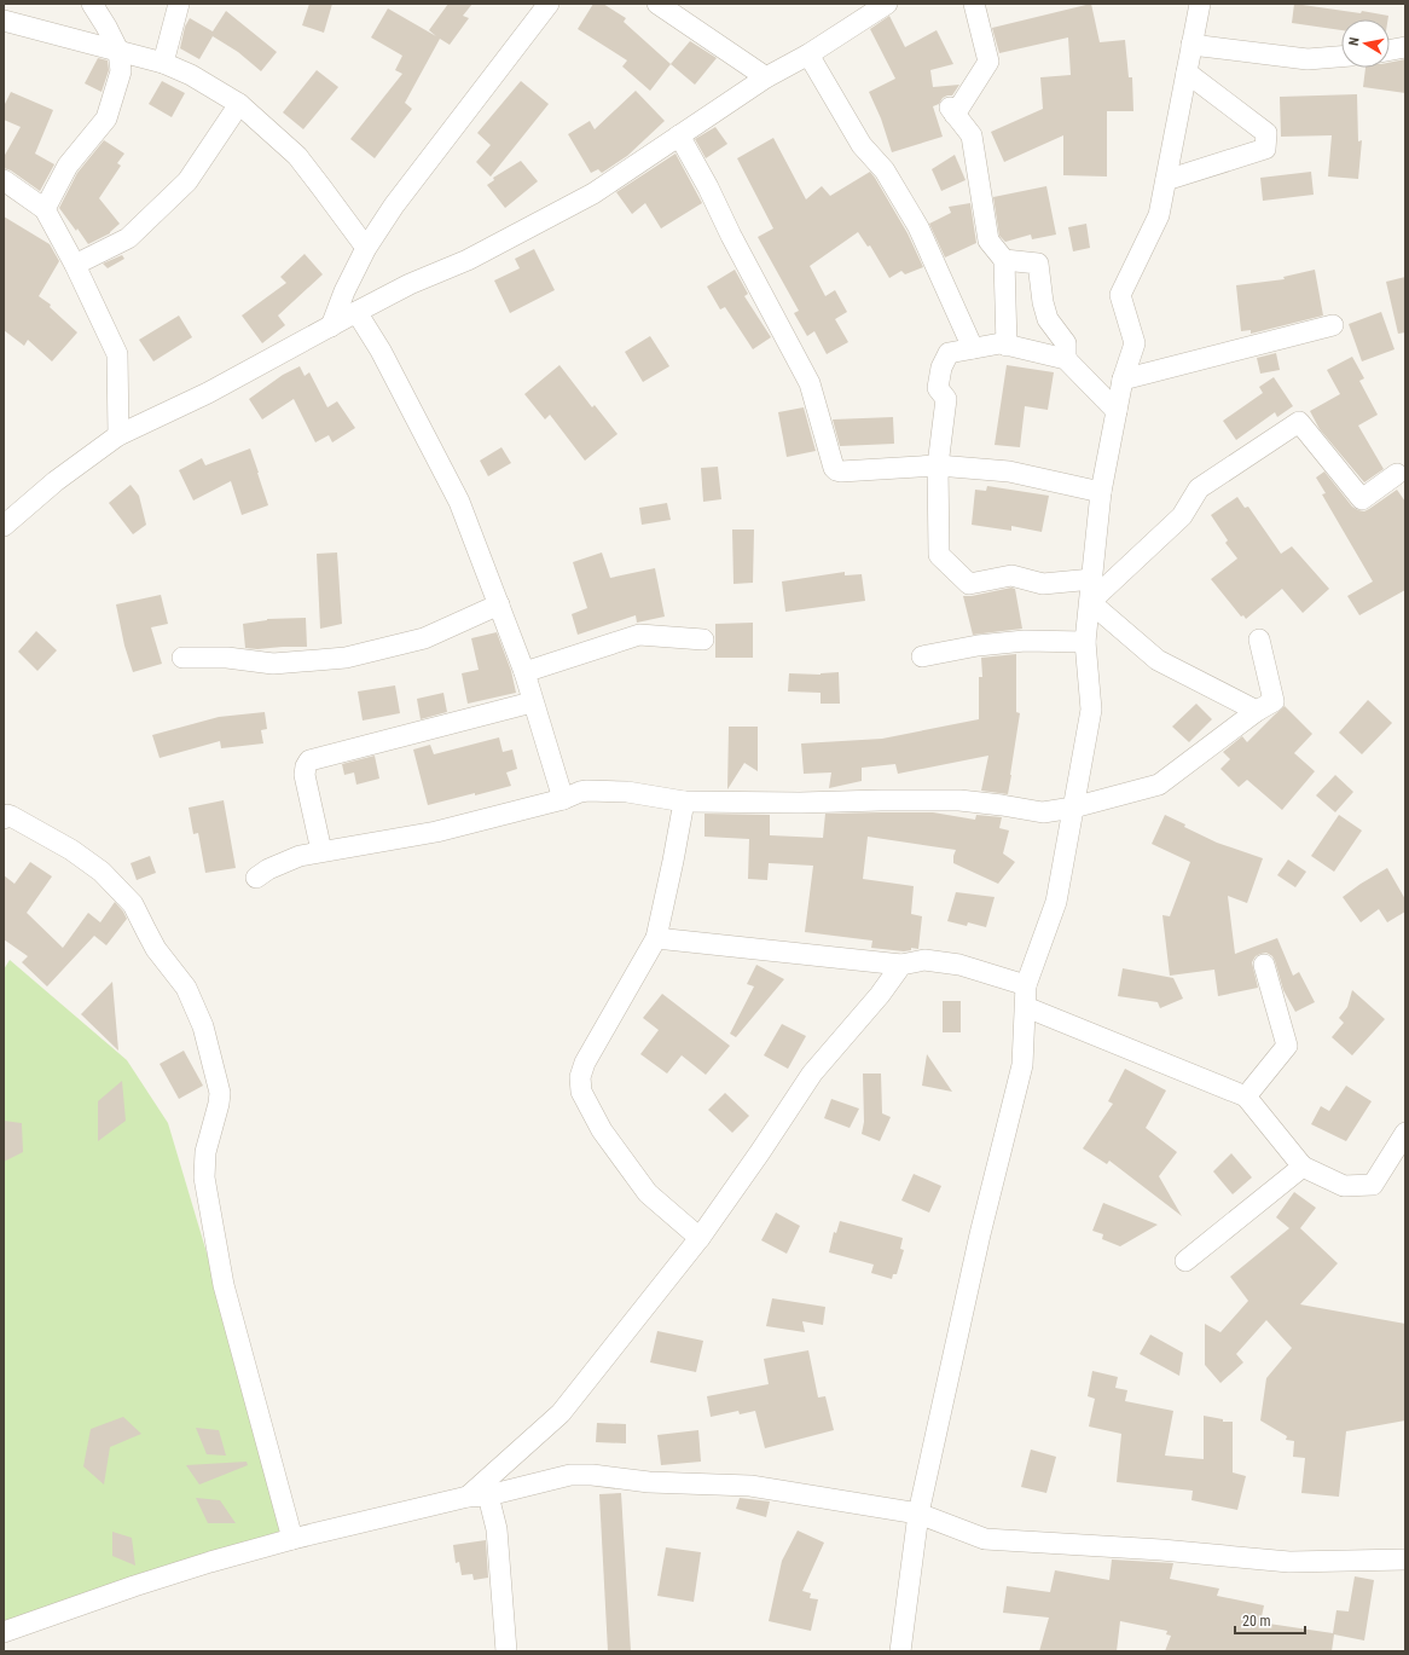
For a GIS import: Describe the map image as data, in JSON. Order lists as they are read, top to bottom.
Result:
{
  "scale_bar": "20 m",
  "north": "left"
}
